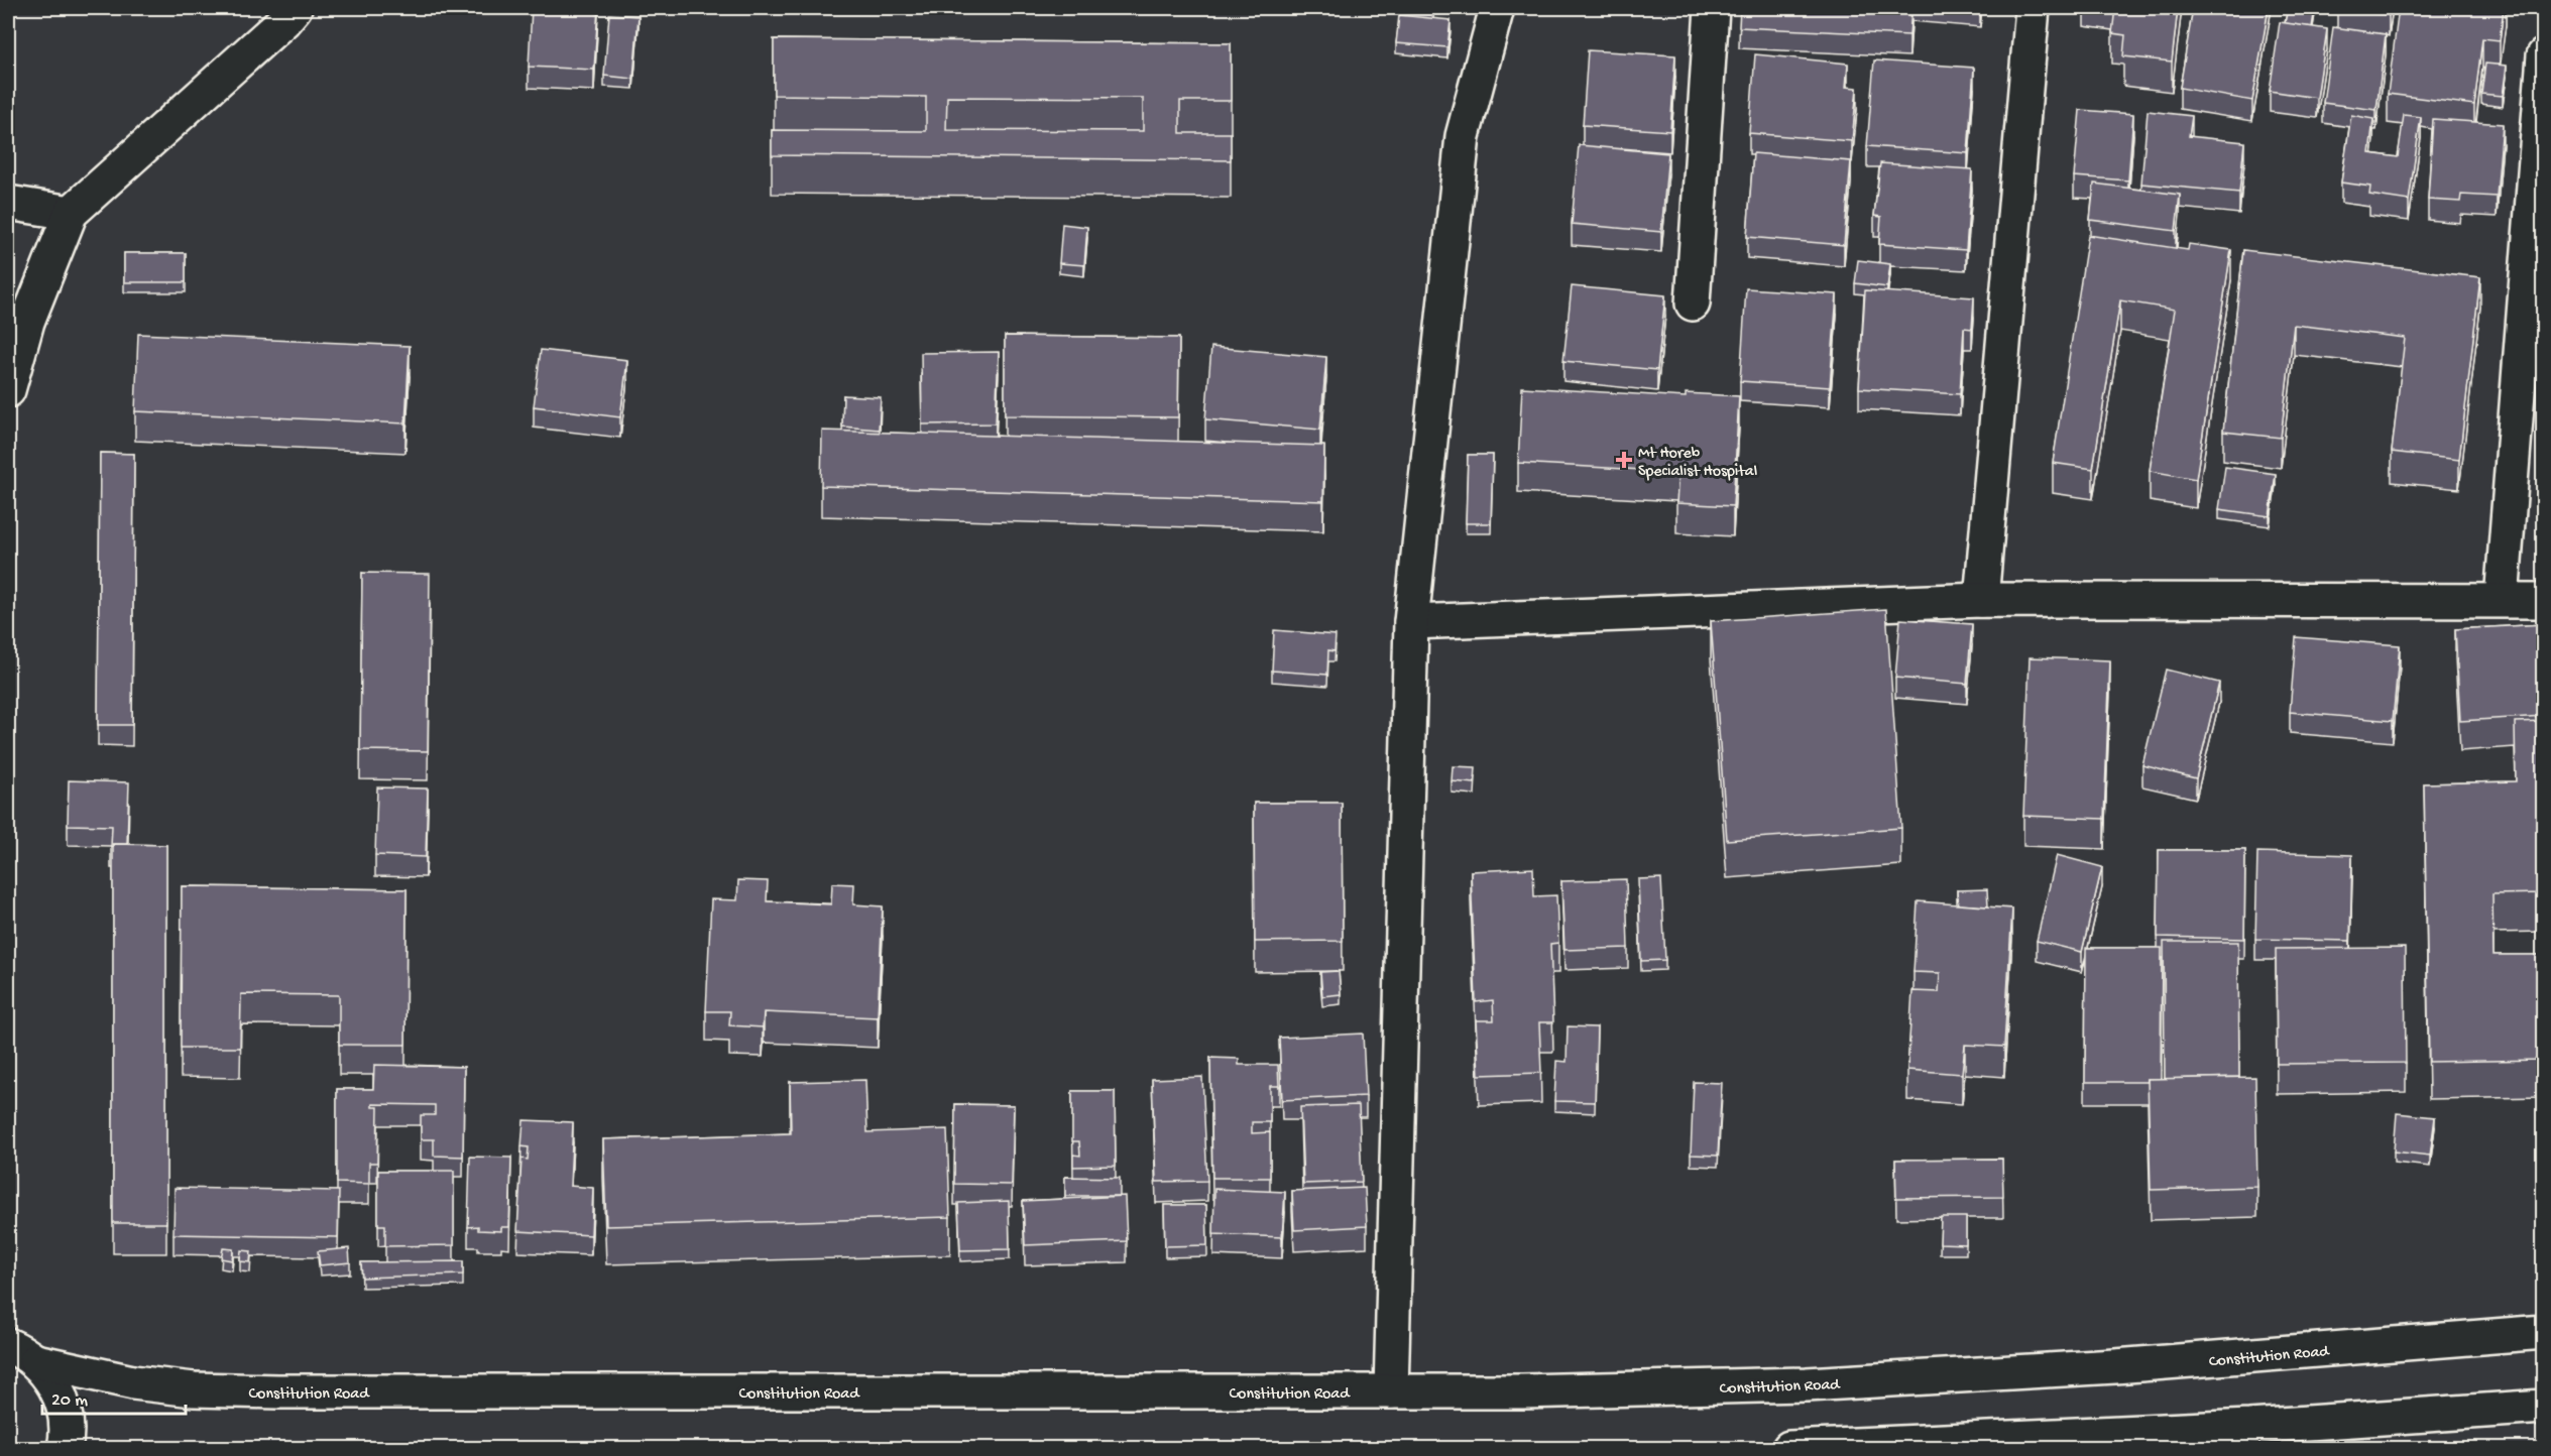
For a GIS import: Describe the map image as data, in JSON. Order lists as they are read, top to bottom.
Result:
{
  "streets": {
    "street": ["Constitution Road"]
  },
  "places": {
    "health": ["Mt Horeb Specialist Hospital"]
  },
  "scale_bar": "20 m"
}
